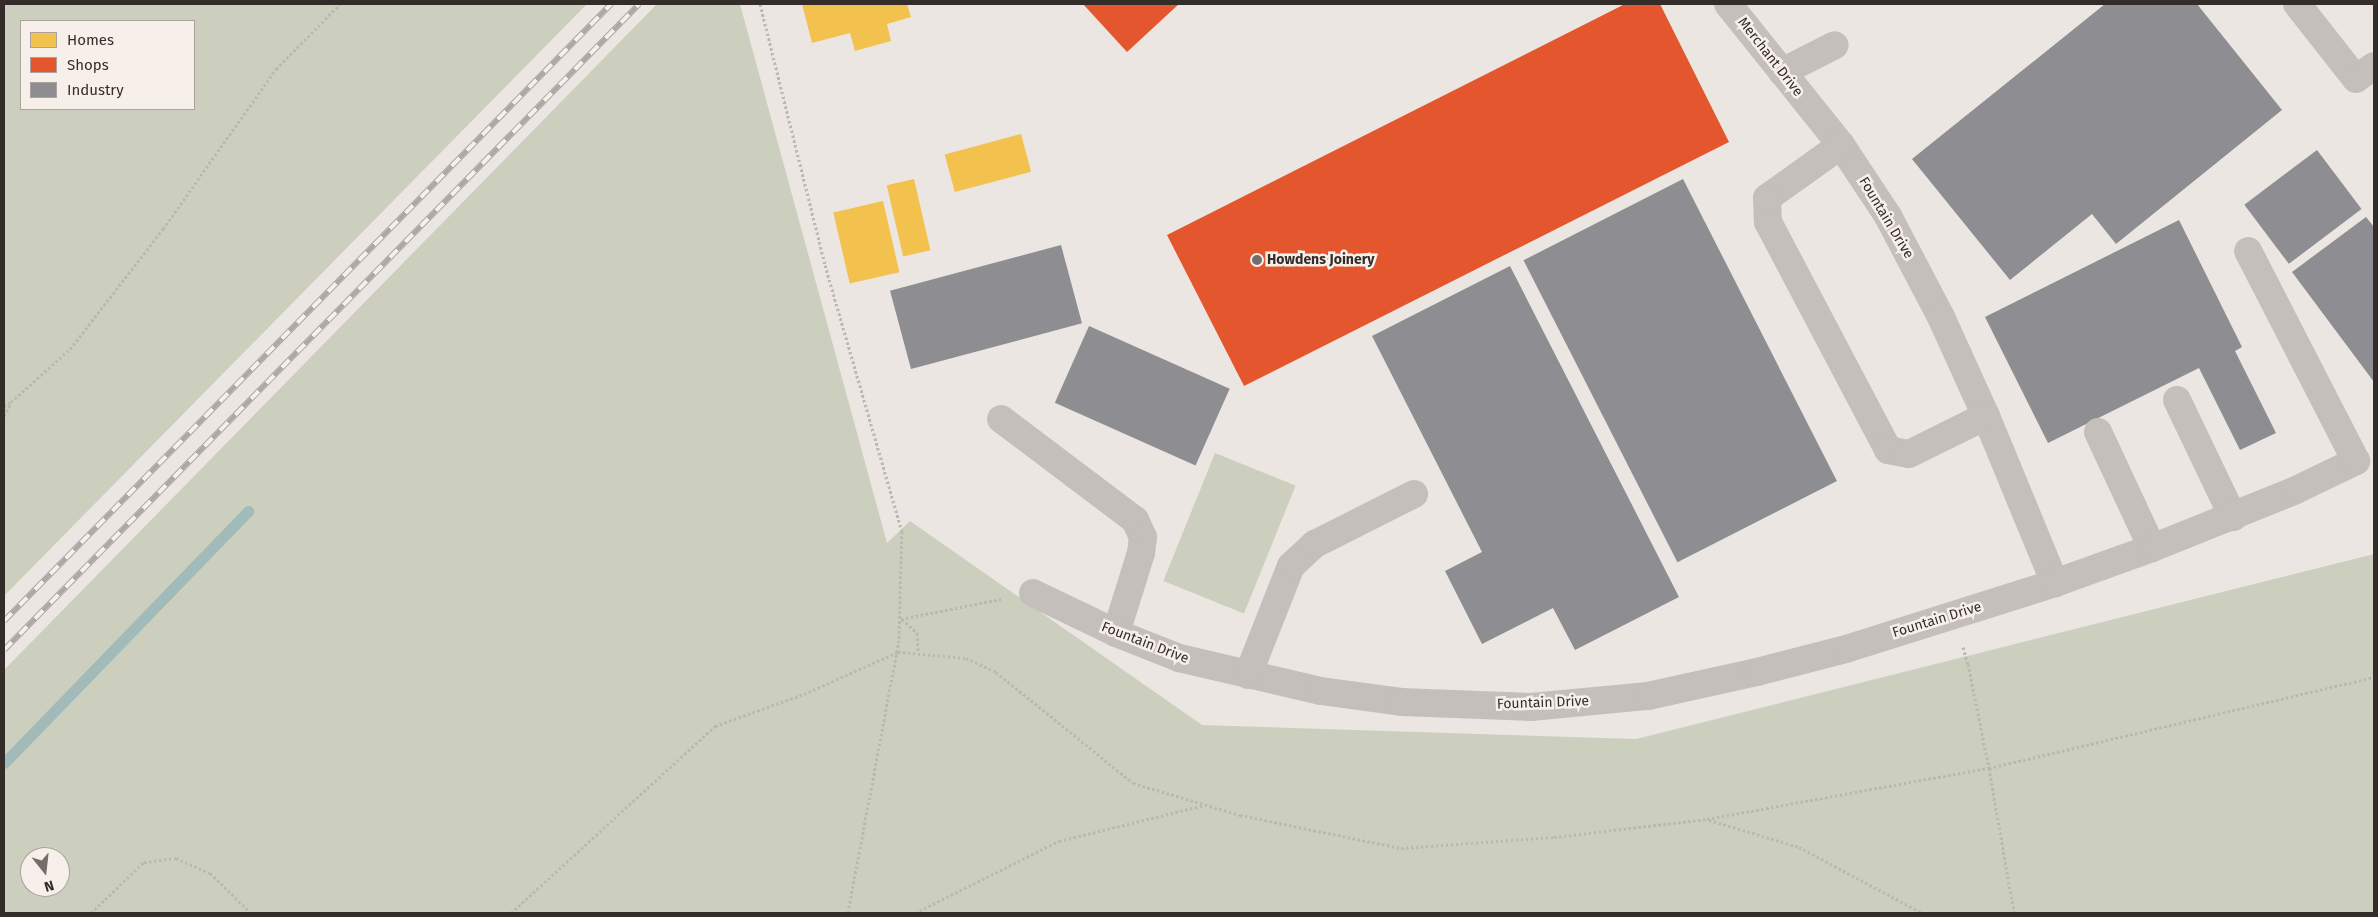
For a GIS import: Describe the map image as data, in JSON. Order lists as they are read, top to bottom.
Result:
{
  "streets": {
    "lane": ["Merchant Drive", "Fountain Drive"]
  },
  "crossings": [
    ["Merchant Drive", "Fountain Drive"]
  ],
  "places": ["Howdens Joinery"],
  "legend": ["Homes", "Shops", "Industry"],
  "north": "bottom"
}
